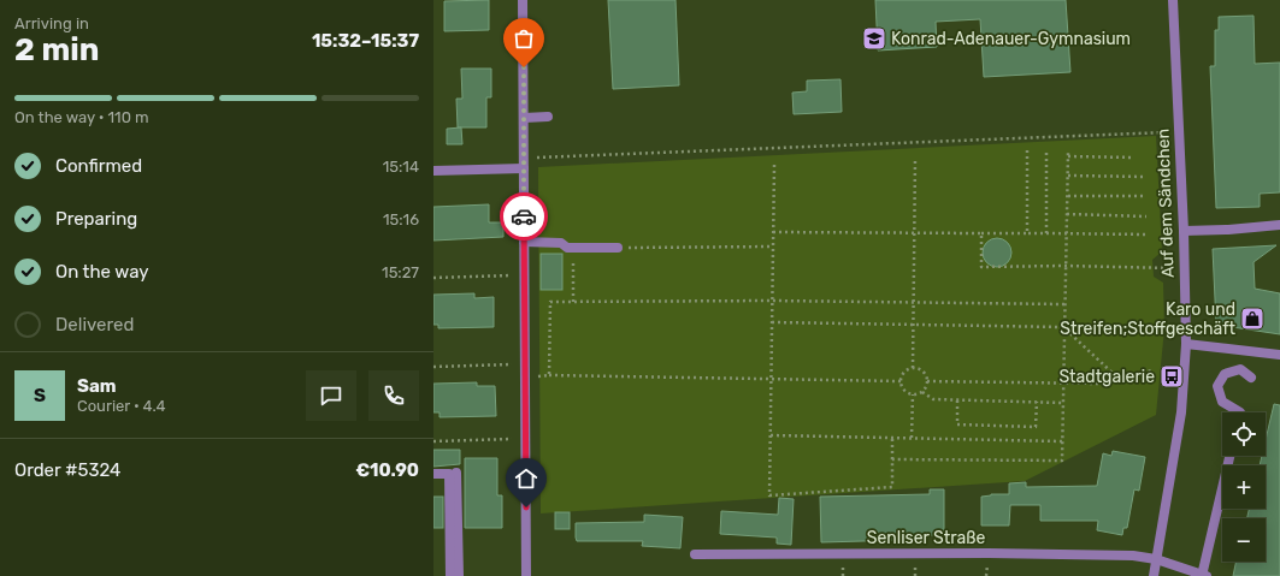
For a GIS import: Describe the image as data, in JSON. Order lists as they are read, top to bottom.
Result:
{
  "streets": {
    "street": ["Auf dem Sändchen", "Senliser Straße"]
  },
  "crossings": [
    ["Auf dem Sändchen", "Senliser Straße"]
  ],
  "places": {
    "school or university": ["Konrad-Adenauer-Gymnasium"],
    "shop": ["Karo und Streifen;Stoffgeschäft"],
    "bus stop": ["Stadtgalerie"]
  },
  "page": {
    "heading": ["2 min", "Arriving in", "15:32–15:37"],
    "panel": [
      "Sam",
      "Courier · 4.4",
      "Order #5324",
      "€10.90"
    ],
    "bar": "On the way · 110 m",
    "list": [
      ["Confirmed", "15:14"],
      ["Preparing", "15:16"],
      ["On the way", "15:27"],
      "Delivered"
    ],
    "round": "S",
    "map_buttons": ["+", "−"]
  }
}
